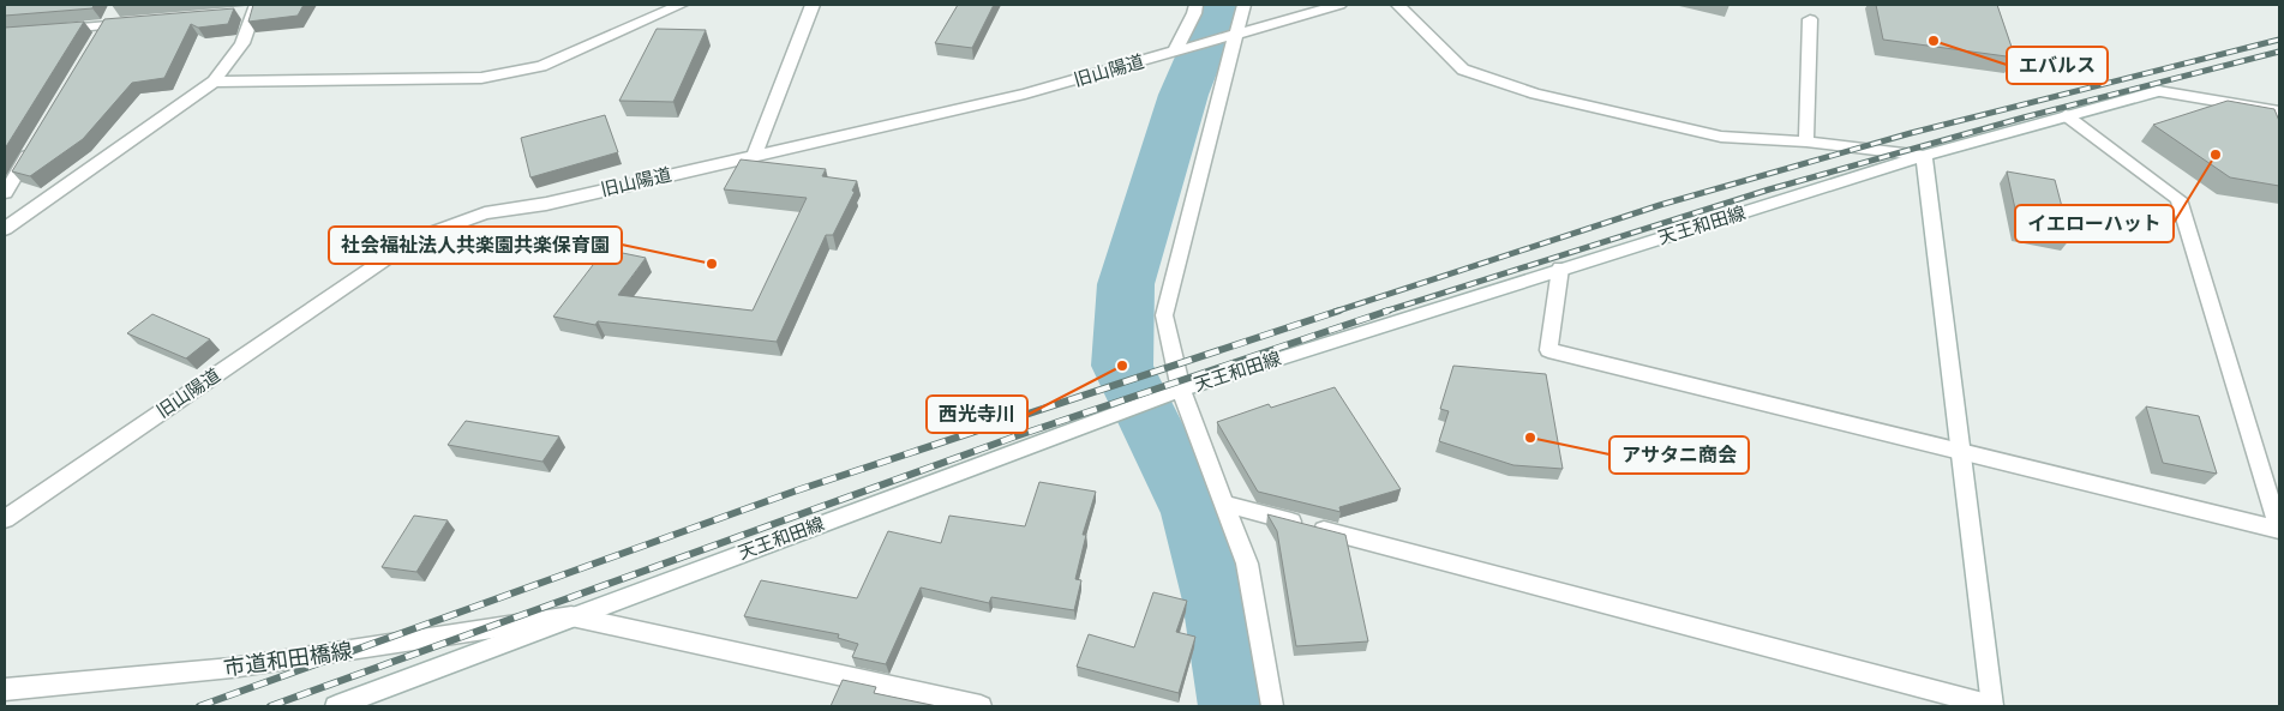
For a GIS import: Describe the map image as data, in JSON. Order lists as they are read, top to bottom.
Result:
{
  "streets": {
    "street": ["旧山陽道", "天王和田線", "市道和田橋線"]
  },
  "crossings": [
    ["天王和田線", "市道和田橋線"]
  ],
  "places": [
    "エバルス",
    "イエローハット",
    "社会福祉法人共楽園共楽保育園",
    "西光寺川",
    "アサタニ商会"
  ]
}
